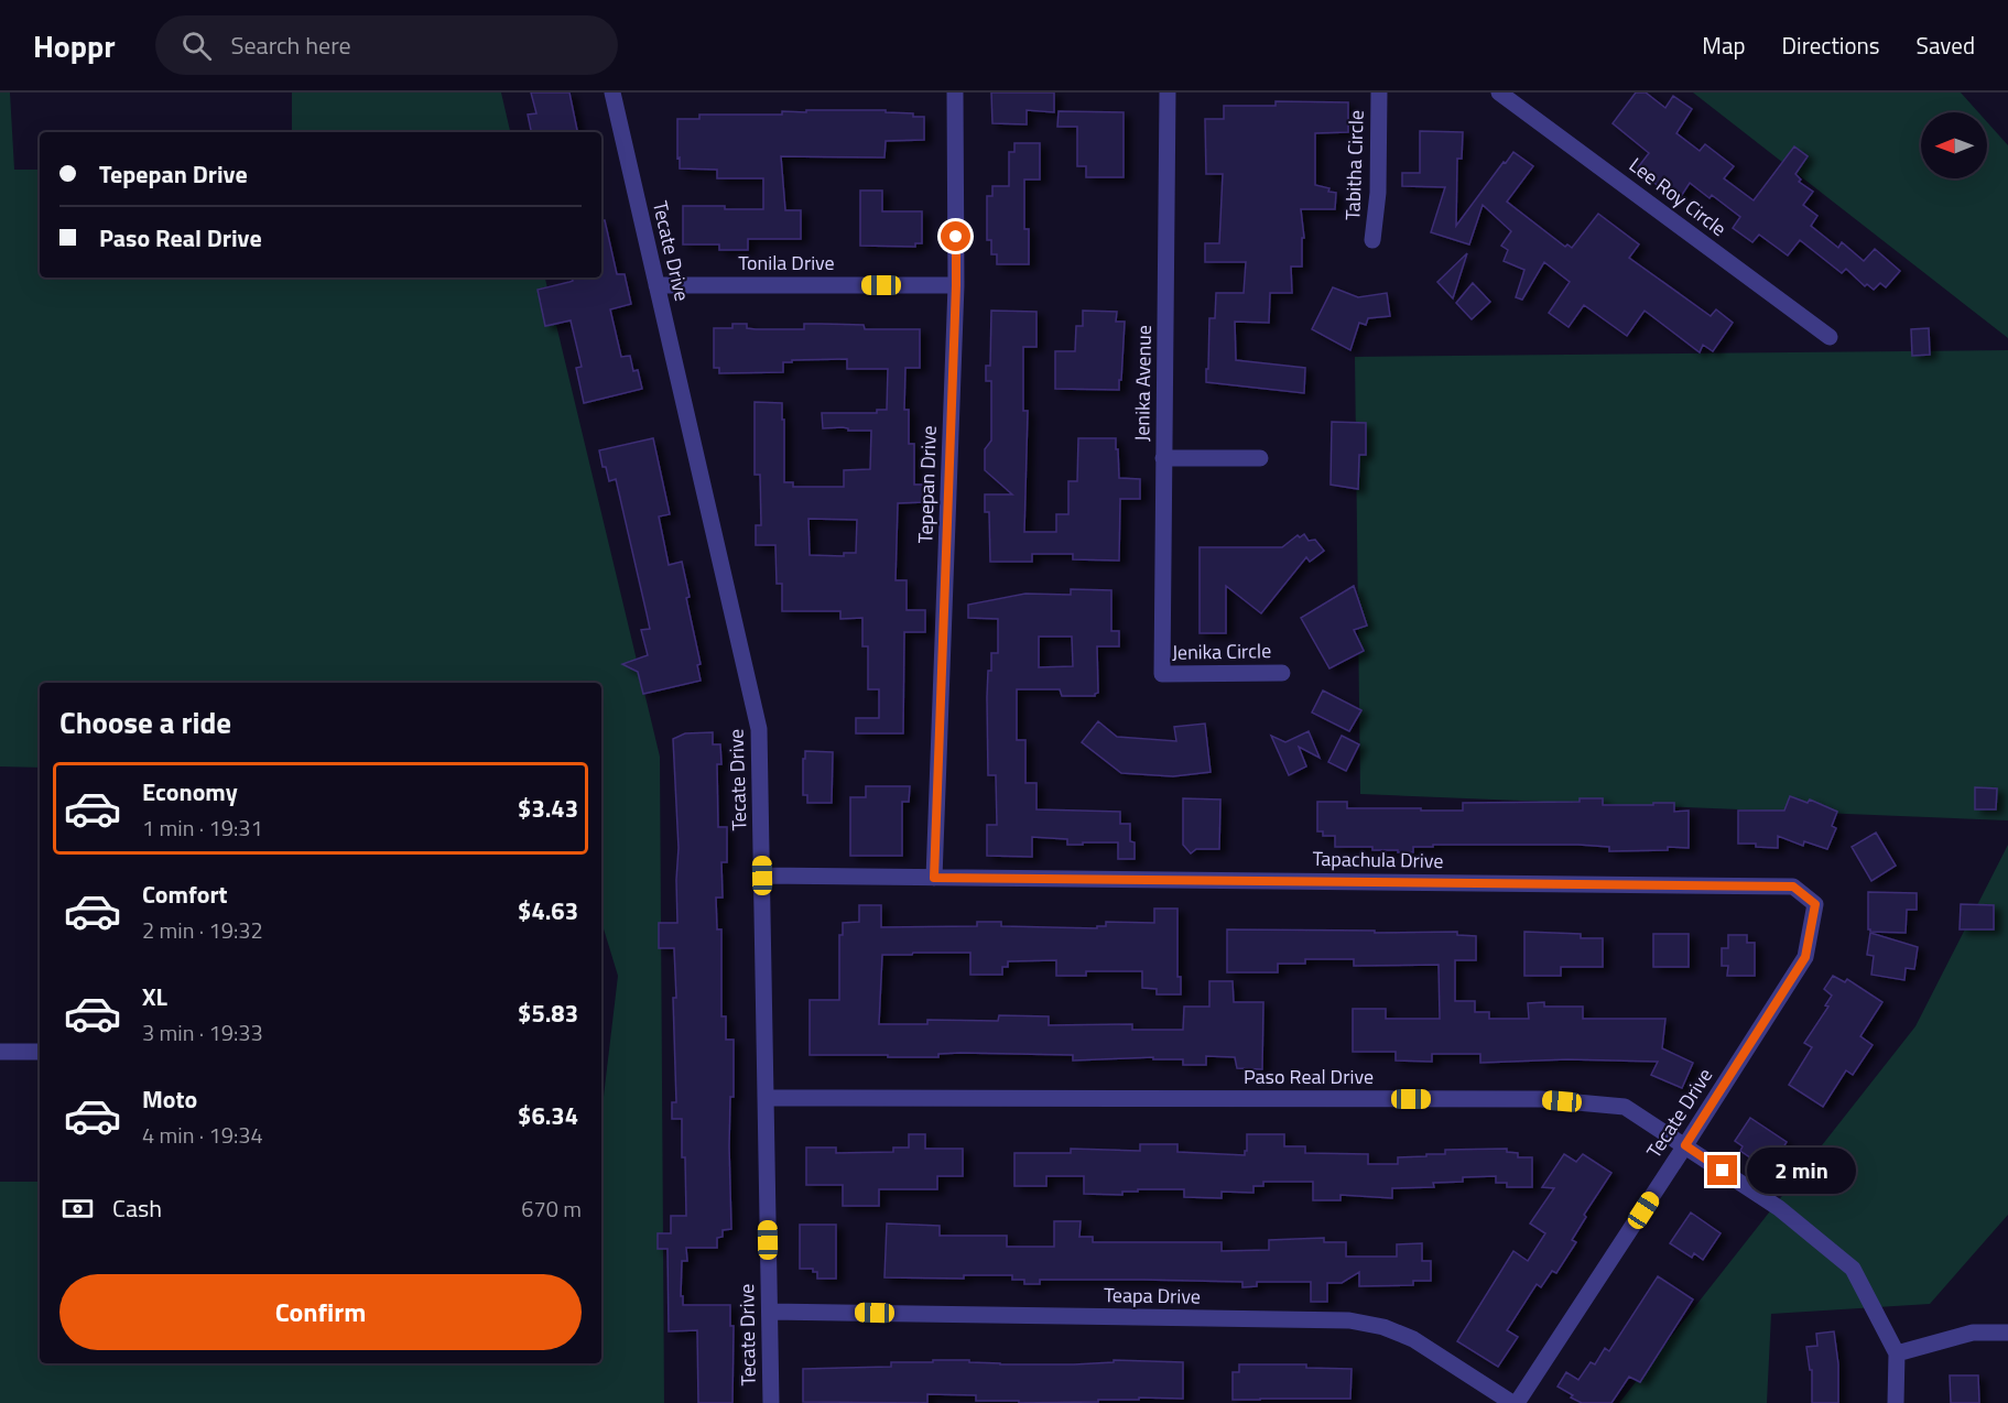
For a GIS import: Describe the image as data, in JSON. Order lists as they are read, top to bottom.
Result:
{
  "streets": {
    "street": [
      "Tabitha Circle",
      "Lee Roy Circle",
      "Tecate Drive",
      "Tonila Drive",
      "Jenika Avenue",
      "Tepepan Drive",
      "Jenika Circle",
      "Tapachula Drive",
      "Paso Real Drive",
      "Teapa Drive"
    ]
  },
  "crossings": [
    ["Tecate Drive", "Tonila Drive"],
    ["Tecate Drive", "Tapachula Drive"],
    ["Tecate Drive", "Paso Real Drive"],
    ["Tecate Drive", "Teapa Drive"],
    ["Tonila Drive", "Tepepan Drive"],
    ["Jenika Avenue", "Jenika Circle"],
    ["Tepepan Drive", "Tapachula Drive"]
  ],
  "north": "left",
  "page": {
    "header": "Hoppr",
    "search": "Search here",
    "nav": ["Map", "Directions", "Saved"],
    "banner": ["Tepepan Drive", "Paso Real Drive"],
    "heading": "Choose a ride",
    "list": [
      {
        "name": "Economy",
        "note": "1 min · 19:31",
        "value": "$3.43"
      },
      {
        "name": "Comfort",
        "note": "2 min · 19:32",
        "value": "$4.63"
      },
      {
        "name": "XL",
        "note": "3 min · 19:33",
        "value": "$5.83"
      },
      {
        "name": "Moto",
        "note": "4 min · 19:34",
        "value": "$6.34"
      }
    ],
    "bubble": "2 min",
    "pay": ["Cash", "670 m"],
    "buttons": "Confirm"
  }
}
